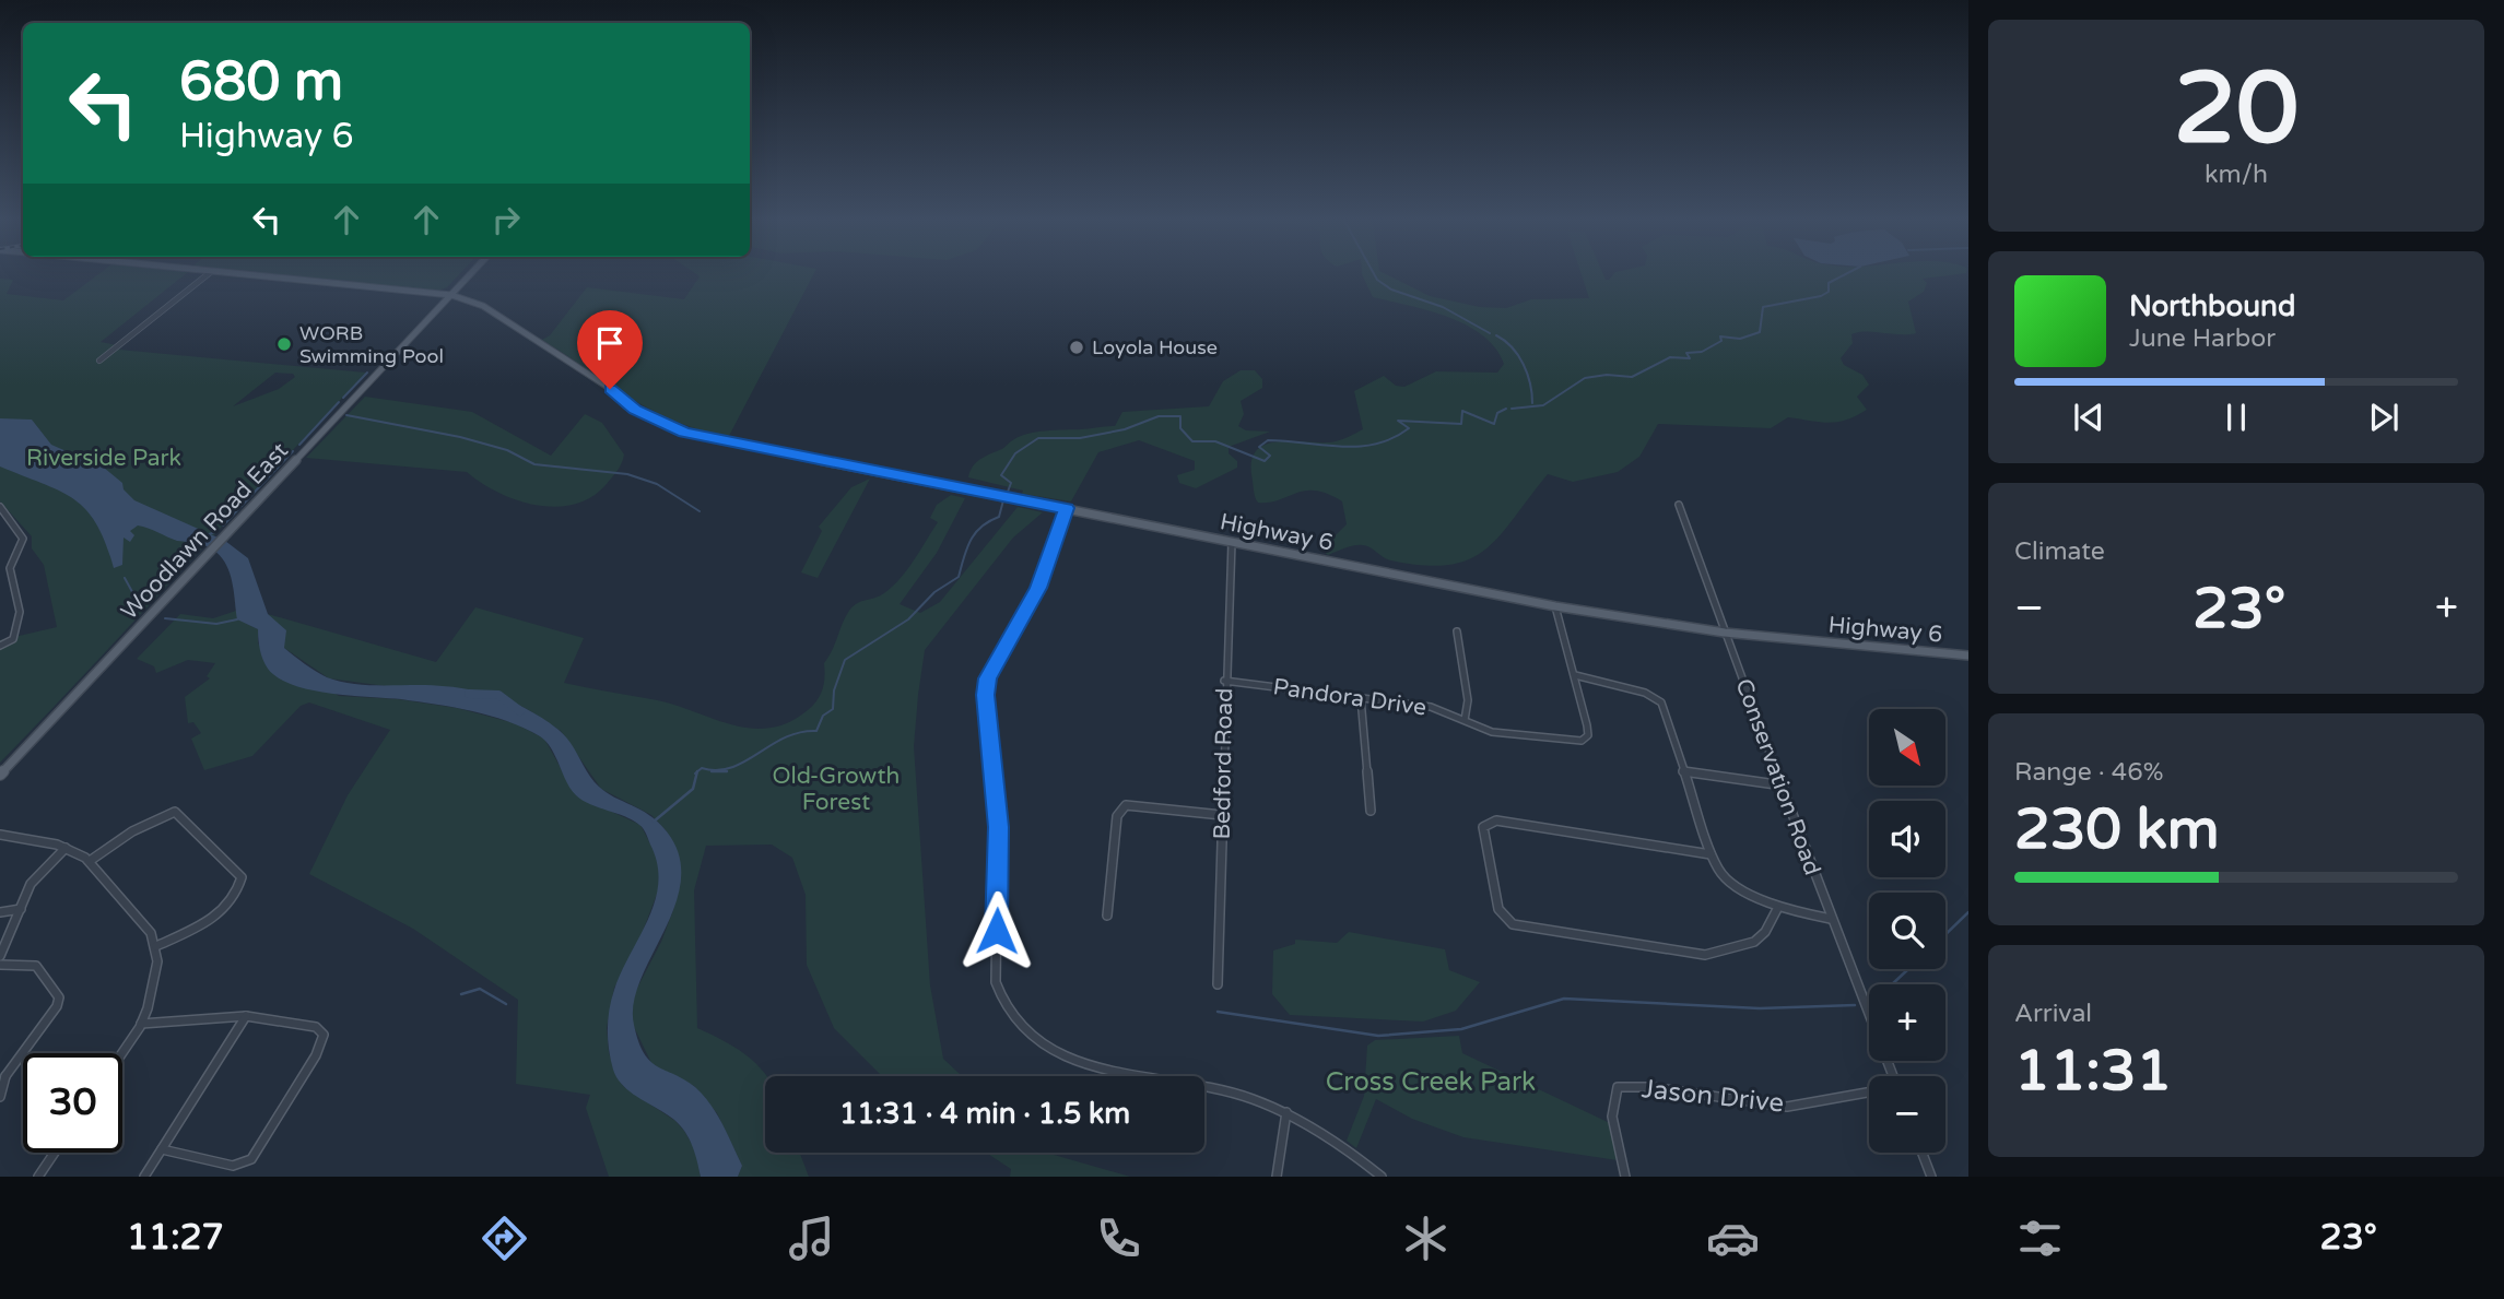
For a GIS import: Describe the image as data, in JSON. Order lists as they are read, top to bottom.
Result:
{
  "streets": {
    "main road": ["Woodlawn Road East", "Highway 6"],
    "street": [
      "Pandora Drive",
      "Bedford Road",
      "Conservation Road",
      "Jason Drive"
    ]
  },
  "crossings": [
    ["Woodlawn Road East", "Highway 6"],
    ["Highway 6", "Bedford Road"],
    ["Highway 6", "Conservation Road"],
    ["Pandora Drive", "Bedford Road"]
  ],
  "parks": ["Riverside Park", "Old-Growth Forest", "Cross Creek Park"],
  "places": ["WORB Swimming Pool", "Loyola House"],
  "north": "bottom right",
  "page": {
    "tile": [
      ["20", "km/h"],
      "Climate",
      ["Range · 46%", "230 km"],
      ["Arrival", "11:31"]
    ],
    "turn": ["680 m", "Highway 6"],
    "song": ["Northbound", "June Harbor"],
    "heat": ["−", "23°", "+"],
    "map_buttons": ["+", "−"],
    "limit": "30",
    "trip": "11:31 · 4 min · 1.5 km",
    "tabs": ["11:27", "23°"]
  }
}
